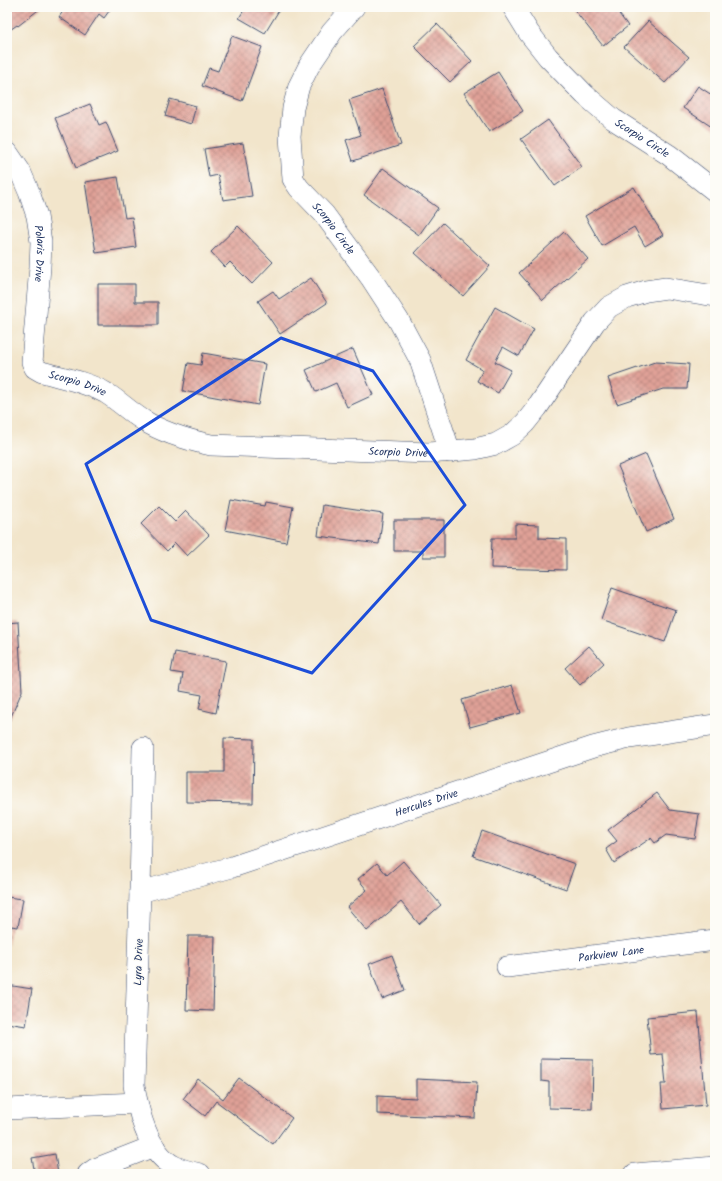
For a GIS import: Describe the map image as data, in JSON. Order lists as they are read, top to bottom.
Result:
{
  "streets": {
    "street": [
      "Scorpio Circle",
      "Polaris Drive",
      "Scorpio Drive",
      "Hercules Drive",
      "Parkview Lane",
      "Lyra Drive"
    ]
  },
  "crossings": [
    ["Scorpio Circle", "Scorpio Drive"],
    ["Polaris Drive", "Scorpio Drive"],
    ["Hercules Drive", "Lyra Drive"]
  ]
}
